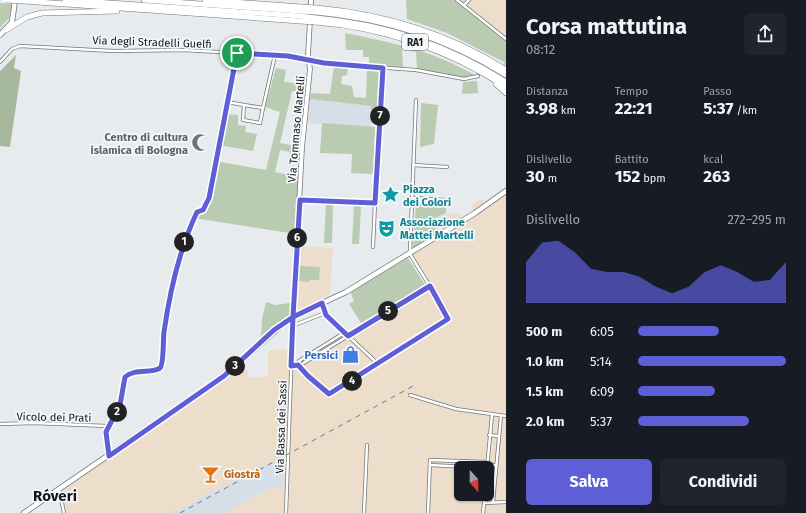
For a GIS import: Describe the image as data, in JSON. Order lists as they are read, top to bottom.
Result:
{
  "streets": {
    "highway": ["RA1"],
    "main road": ["Via Tommaso Martelli"],
    "street": ["Via degli Stradelli Guelfi", "Vicolo dei Prati", "Via Bassa dei Sassi"]
  },
  "crossings": [
    ["Via degli Stradelli Guelfi", "Via Tommaso Martelli"],
    ["Via Tommaso Martelli", "Via Bassa dei Sassi"]
  ],
  "districts": ["Róveri"],
  "places": {
    "mosque": ["Centro di cultura islamica di Bologna"],
    "place": ["Piazza dei Colori"],
    "theatre": ["Associazione Mattei Martelli"],
    "shop": ["Persici"],
    "bar": ["Giostrà"]
  },
  "north": "bottom",
  "page": {
    "heading": ["Corsa mattutina", "08:12"],
    "stats": [
      ["Distanza", "3.98 km"],
      ["Tempo", "22:21"],
      ["Passo", "5:37 /km"],
      ["Dislivello", "30 m"],
      ["Battito", "152 bpm"],
      ["kcal", "263"]
    ],
    "pins": [
      "7",
      "6",
      "1",
      "5",
      "3",
      "4",
      "2"
    ],
    "chart": ["Dislivello", "272–295 m"],
    "list": [
      {
        "name": "500 m",
        "note": "6:05"
      },
      {
        "name": "1.0 km",
        "note": "5:14"
      },
      {
        "name": "1.5 km",
        "note": "6:09"
      },
      {
        "name": "2.0 km",
        "note": "5:37"
      }
    ],
    "buttons": ["Salva", "Condividi"]
  }
}
